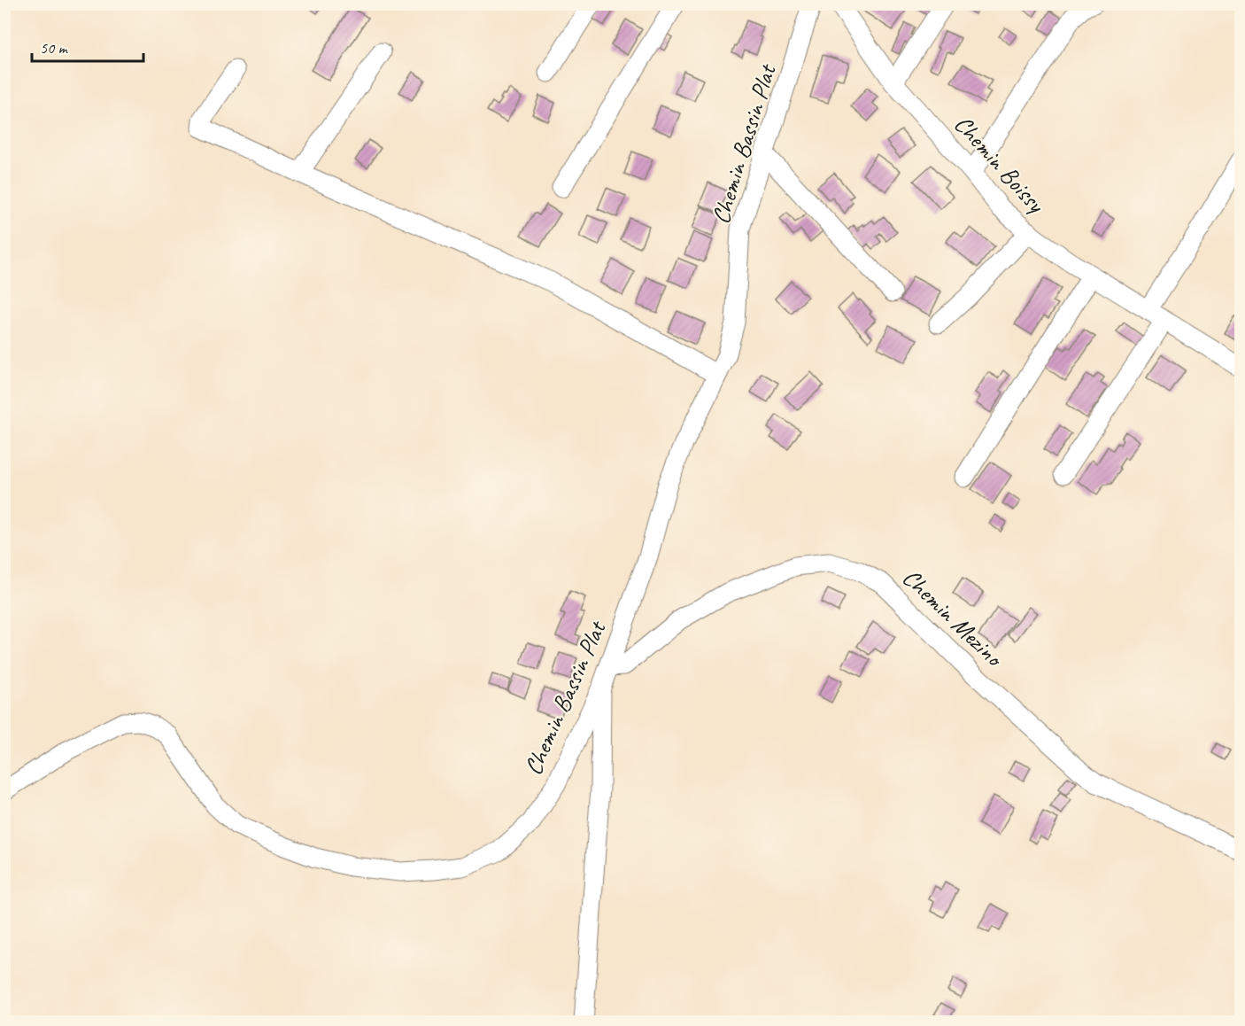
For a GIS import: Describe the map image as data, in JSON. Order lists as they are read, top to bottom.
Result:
{
  "streets": {
    "street": ["Chemin Bassin Plat", "Chemin Boissy", "Chemin Mezino"]
  },
  "crossings": [
    ["Chemin Bassin Plat", "Chemin Mezino"]
  ],
  "scale_bar": "50 m"
}
